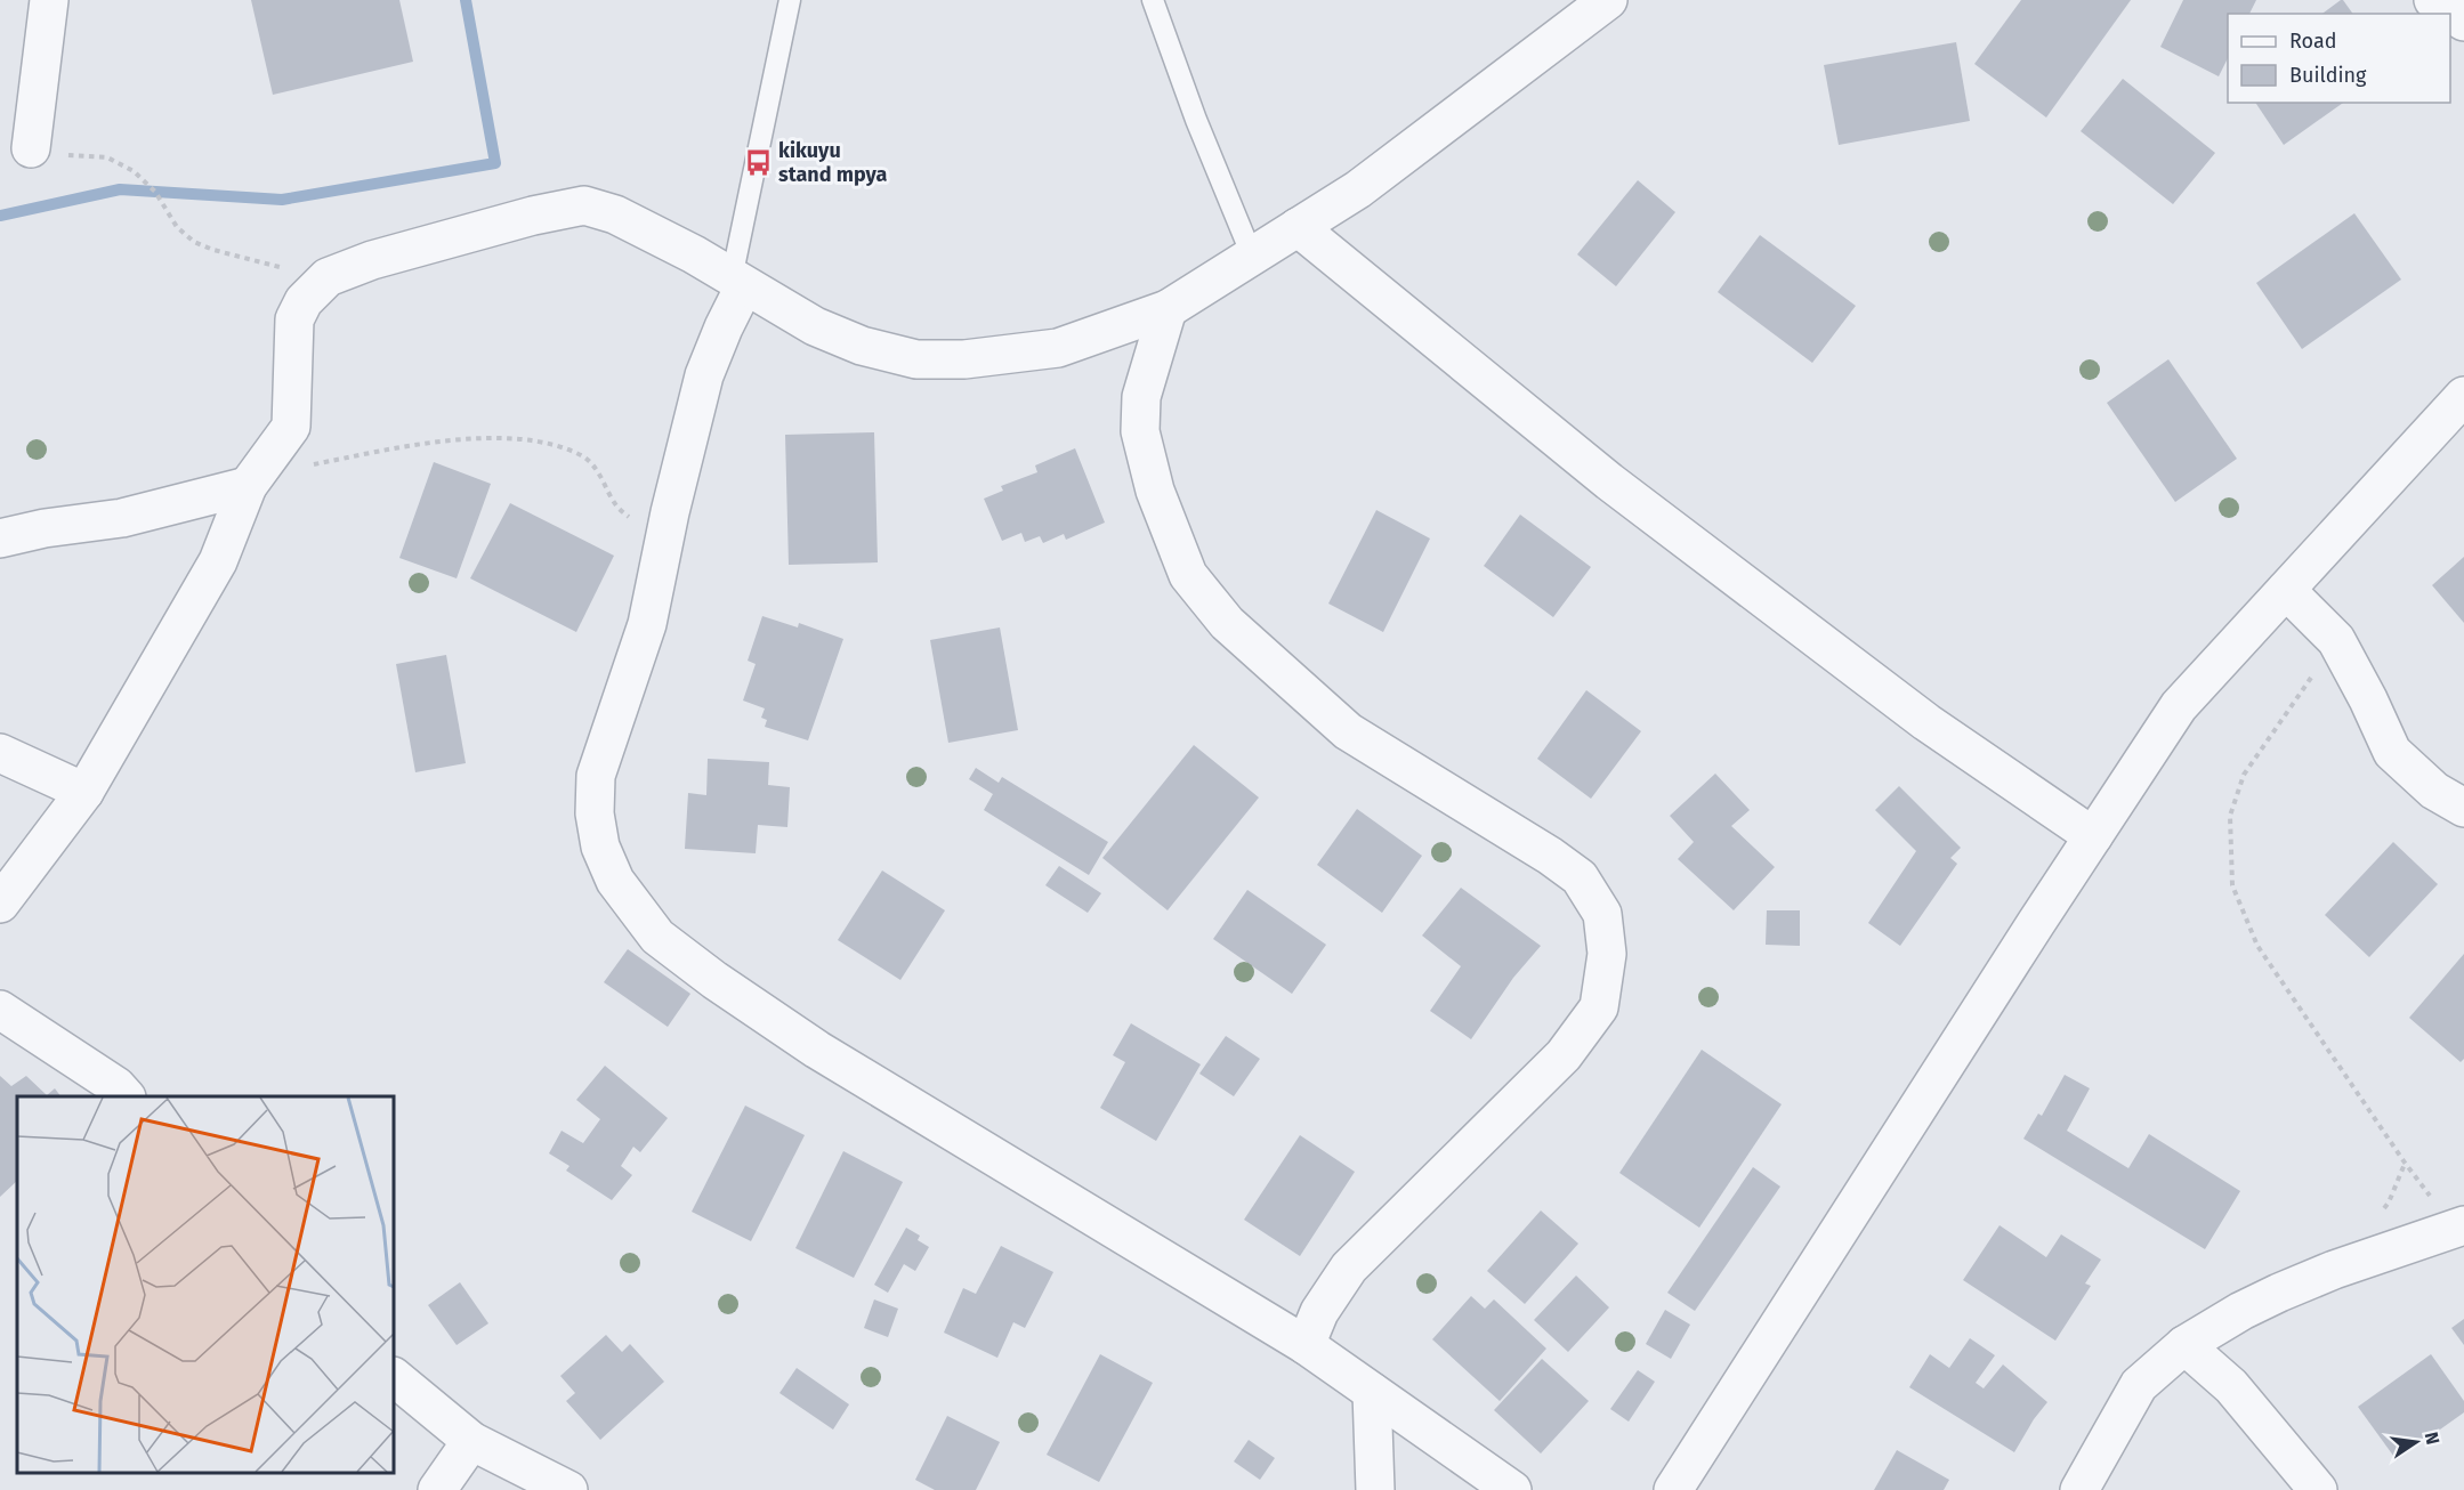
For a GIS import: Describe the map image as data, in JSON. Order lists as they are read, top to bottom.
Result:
{
  "places": {
    "bus stop": ["kikuyu stand mpya"]
  },
  "legend": ["Road", "Building"],
  "north": "right"
}
